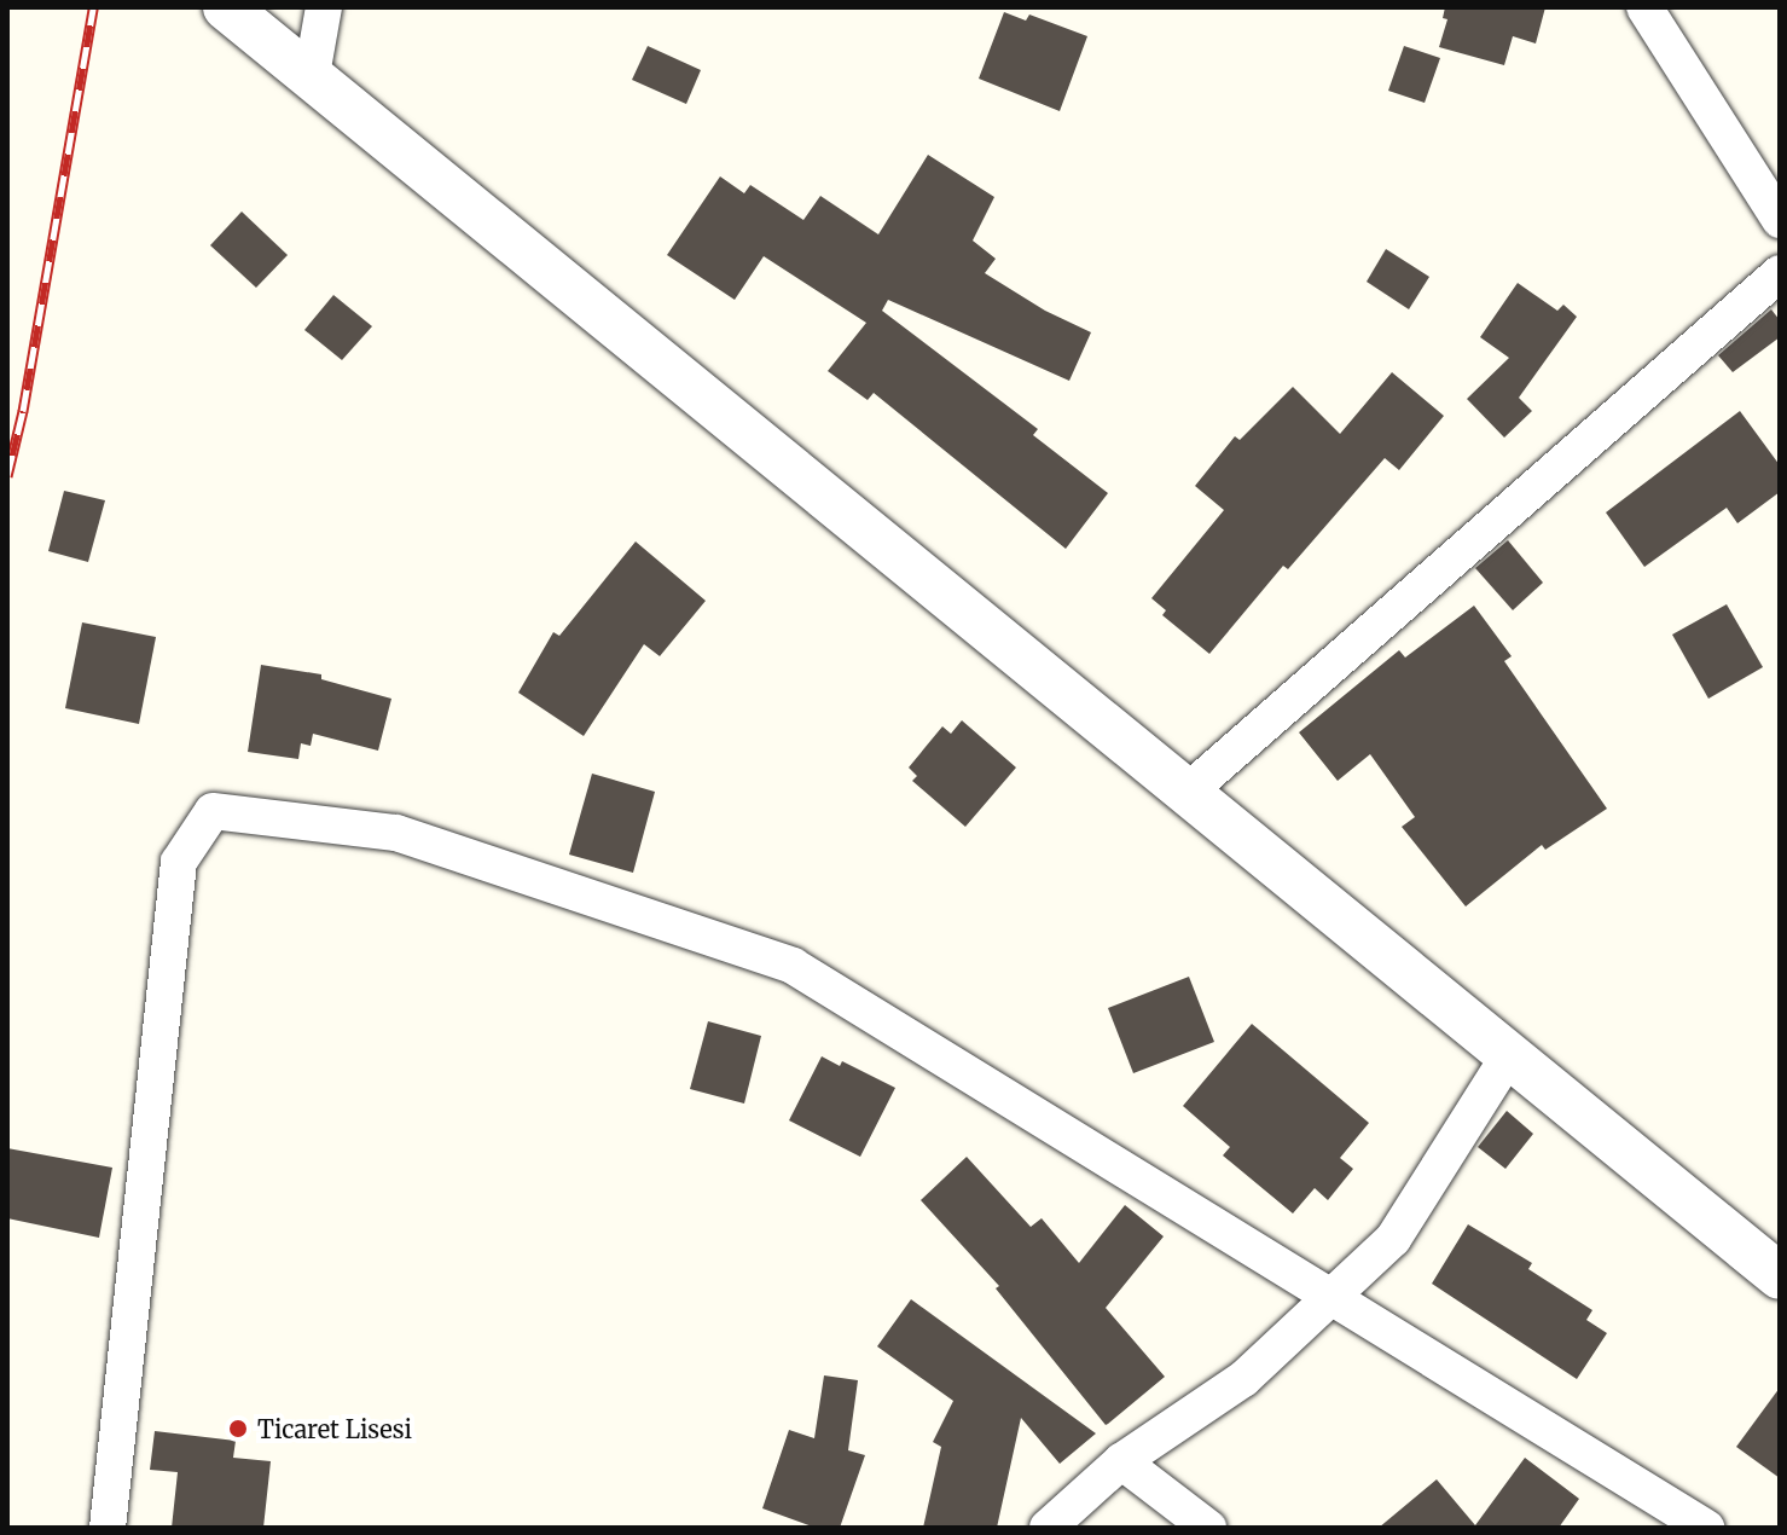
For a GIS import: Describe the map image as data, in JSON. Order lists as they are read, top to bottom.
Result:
{
  "places": ["Ticaret Lisesi"]
}
